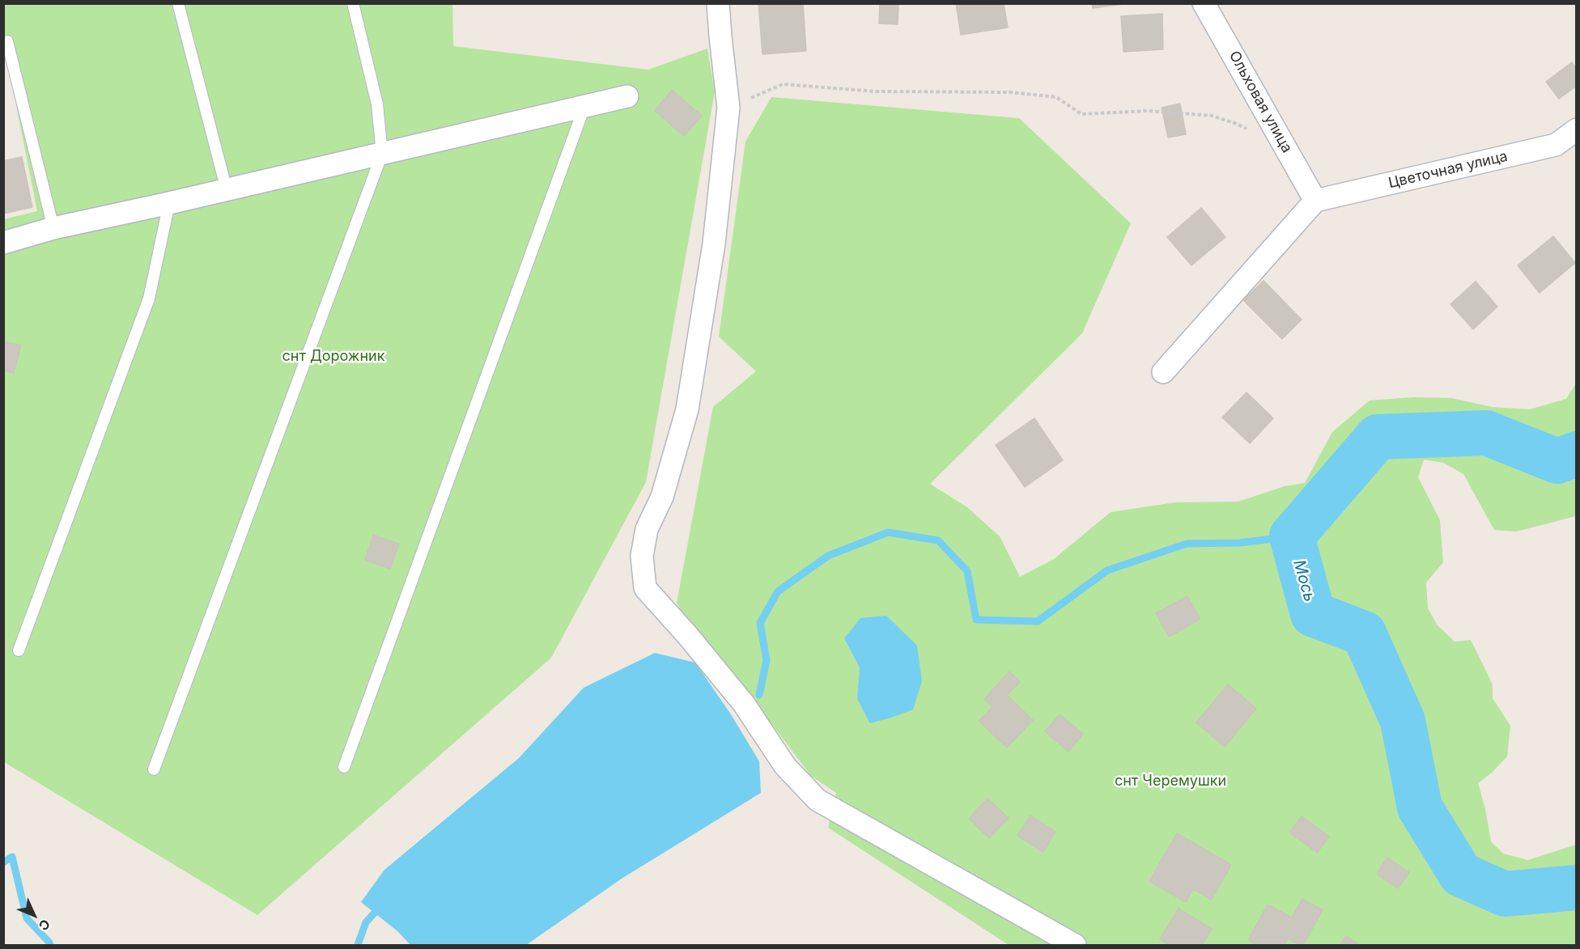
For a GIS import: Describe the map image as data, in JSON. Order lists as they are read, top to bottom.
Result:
{
  "streets": {
    "street": ["Ольховая улица", "Цветочная улица"]
  },
  "crossings": [
    ["Ольховая улица", "Цветочная улица"]
  ],
  "water": ["Мось"],
  "parks": ["снт Дорожник", "снт Черемушки"],
  "north": "bottom right"
}
